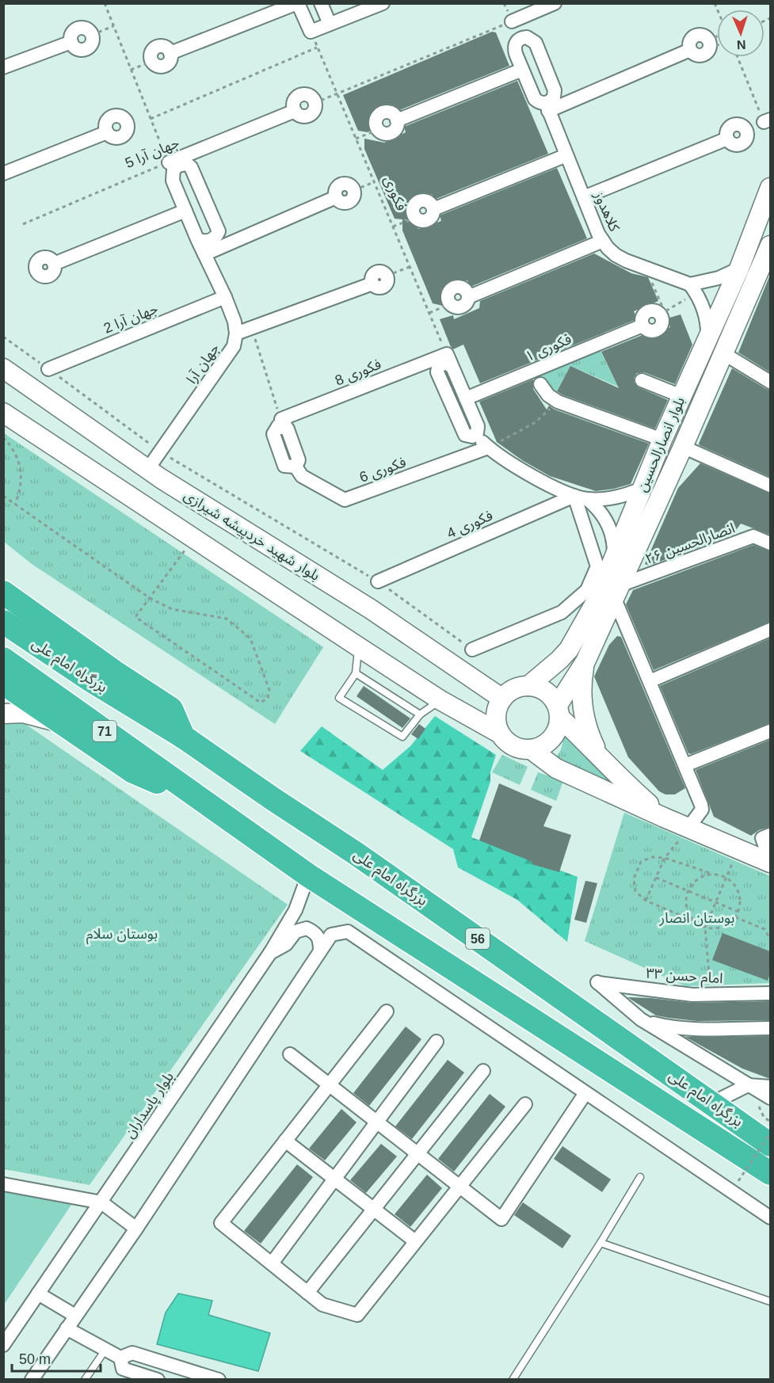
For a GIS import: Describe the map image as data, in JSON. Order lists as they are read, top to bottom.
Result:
{
  "streets": {
    "highway": ["بزرگراه امام علی", "71", "56"],
    "street": [
      "جهان آرا 5",
      "کلاهدوز",
      "جهان آرا 2",
      "فکوری ۱",
      "جهان آرا",
      "فکوری 8",
      "بلوار انصارالحسین",
      "فکوری 6",
      "فکوری 4",
      "بلوار شهید خردپیشه شیرازی",
      "انصارالحسین ۲۶",
      "امام حسن ۳۳",
      "بلوار پاسداران"
    ],
    "path": ["فکوری"]
  },
  "crossings": [
    ["جهان آرا 5", "جهان آرا"],
    ["فکوری", "فکوری 8"],
    ["جهان آرا 2", "جهان آرا"],
    ["جهان آرا", "بلوار شهید خردپیشه شیرازی"],
    ["فکوری 8", "فکوری 6"],
    ["بلوار انصارالحسین", "بلوار شهید خردپیشه شیرازی"],
    ["بلوار انصارالحسین", "انصارالحسین ۲۶"],
    ["بزرگراه امام علی", "بلوار پاسداران"]
  ],
  "parks": ["بوستان انصار", "بوستان سلام"],
  "scale_bar": "50 m",
  "north": "bottom"
}
